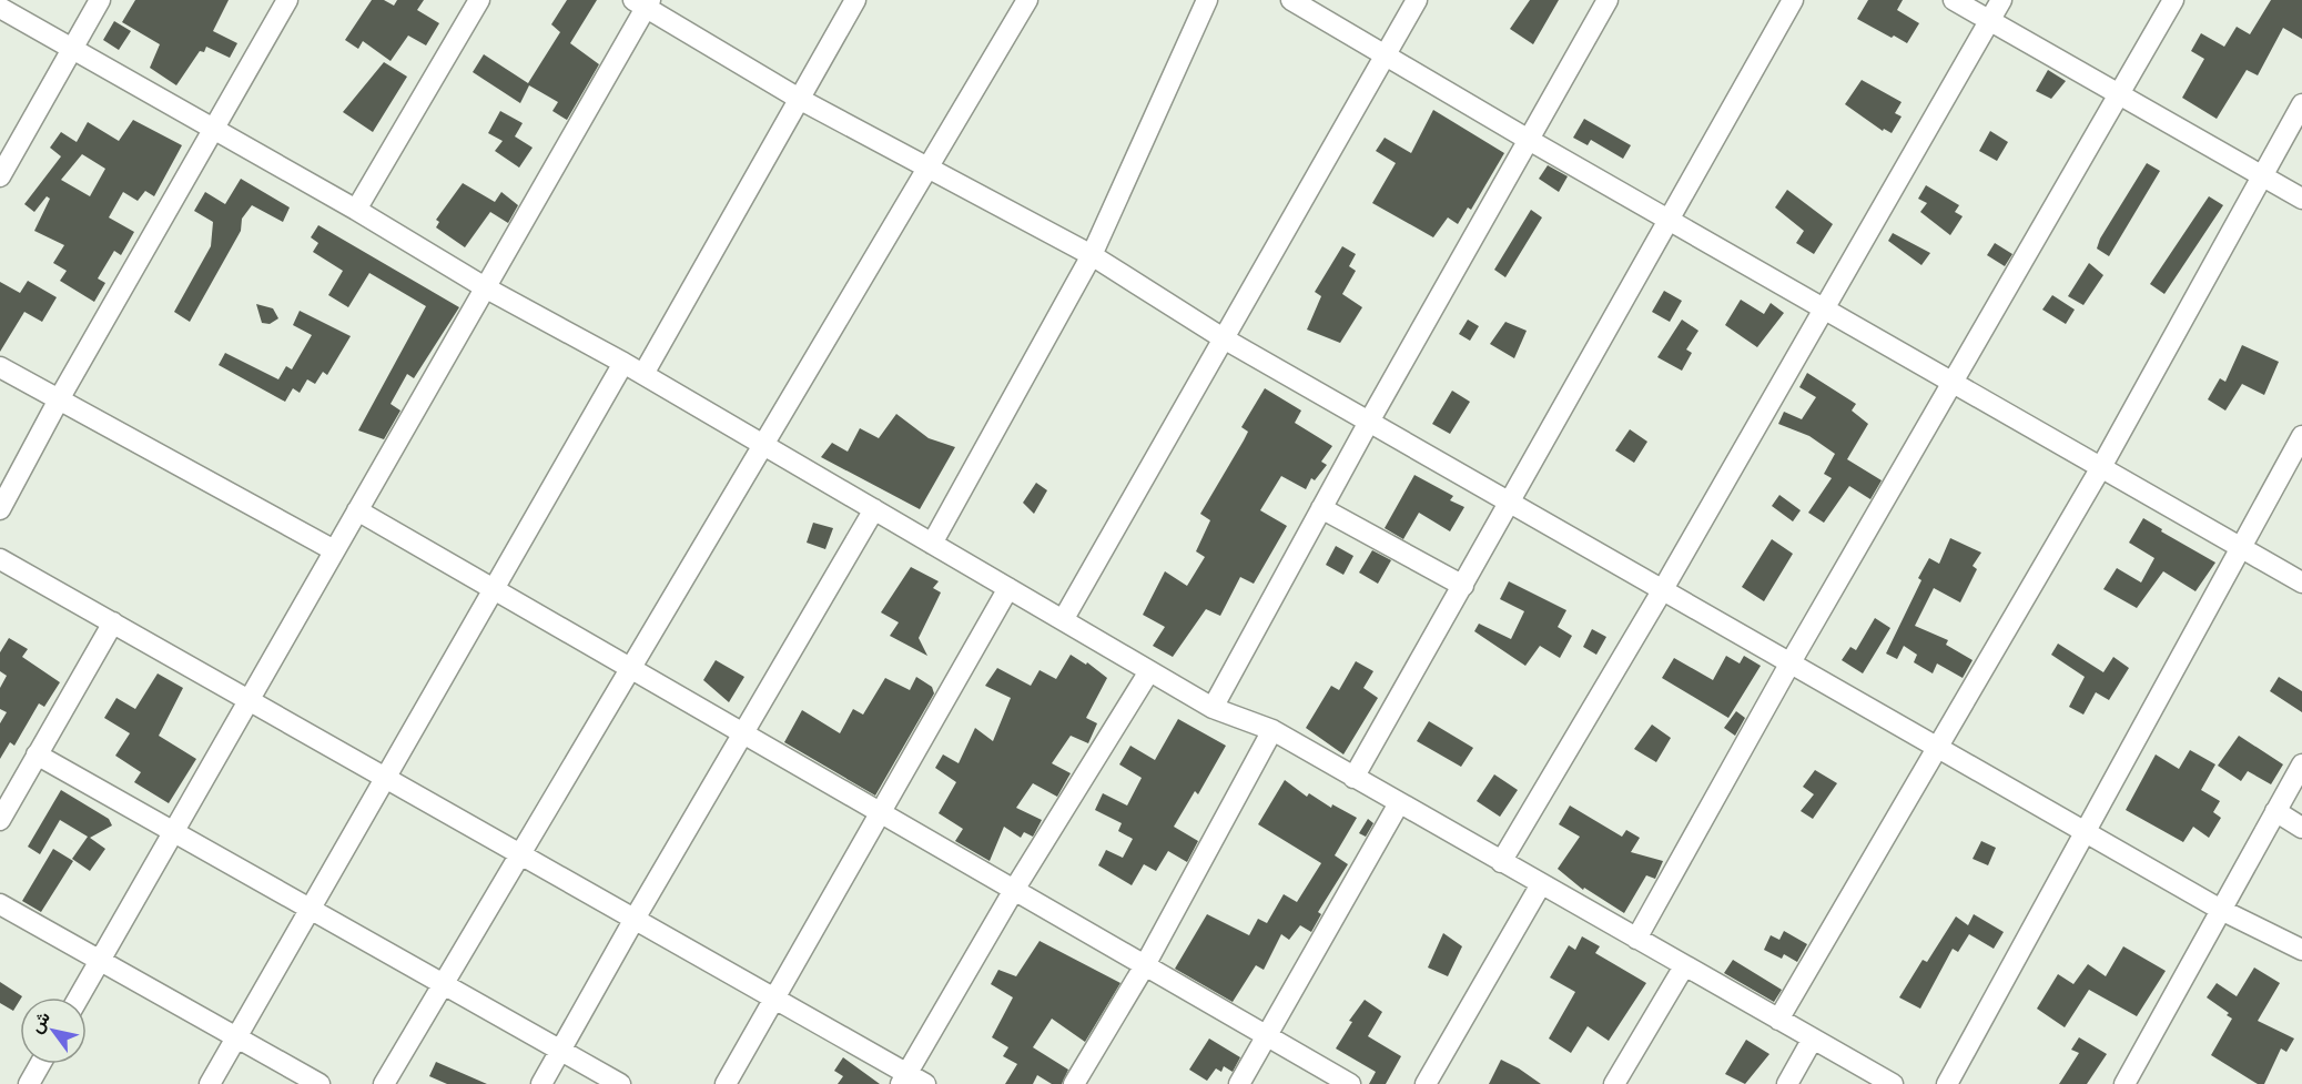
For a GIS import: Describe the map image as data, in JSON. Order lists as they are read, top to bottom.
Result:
{
  "north": "top left"
}
